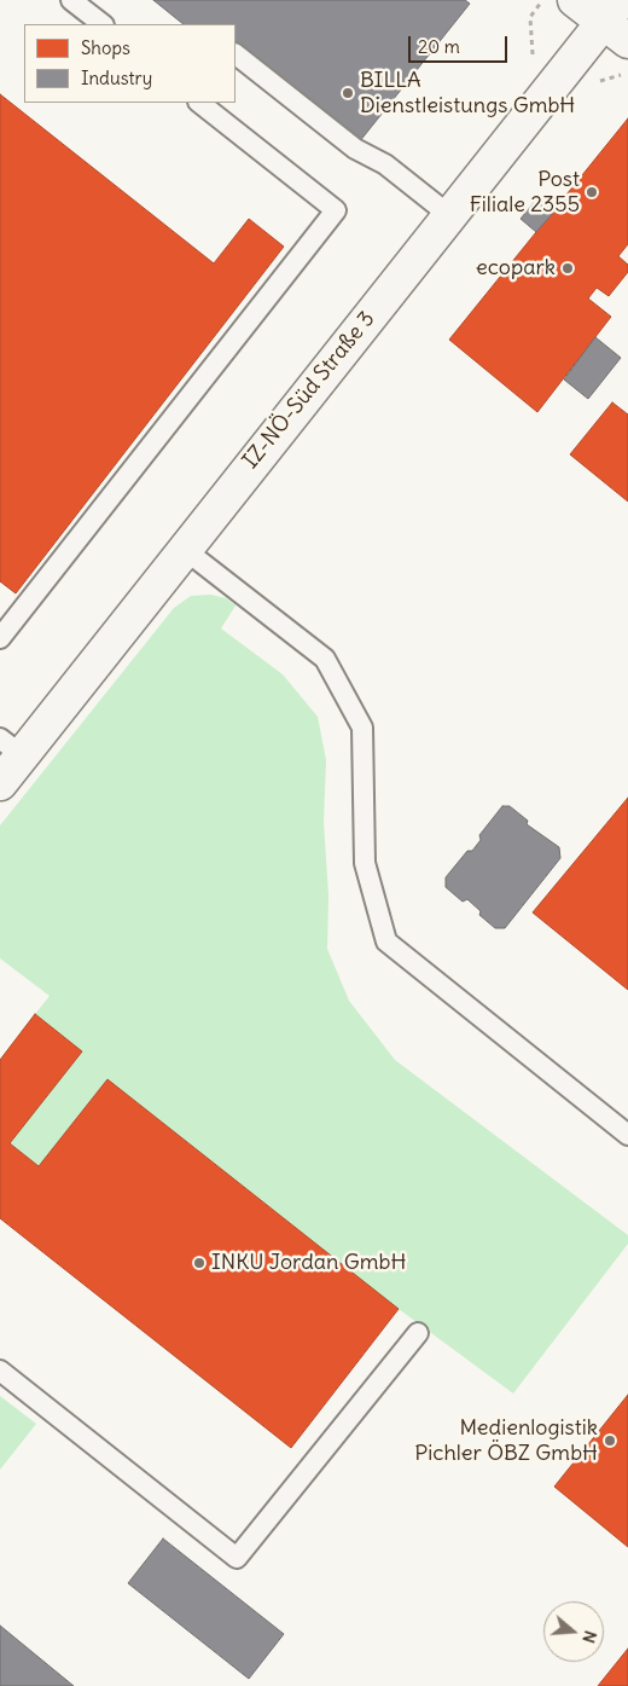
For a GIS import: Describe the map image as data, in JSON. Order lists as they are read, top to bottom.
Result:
{
  "streets": {
    "street": ["IZ-NÖ-Süd Straße 3"]
  },
  "places": [
    "BILLA Dienstleistungs GmbH",
    "Post Filiale 2355",
    "ecopark",
    "INKU Jordan GmbH",
    "Medienlogistik Pichler ÖBZ GmbH"
  ],
  "legend": ["Shops", "Industry"],
  "scale_bar": "20 m",
  "north": "right"
}
